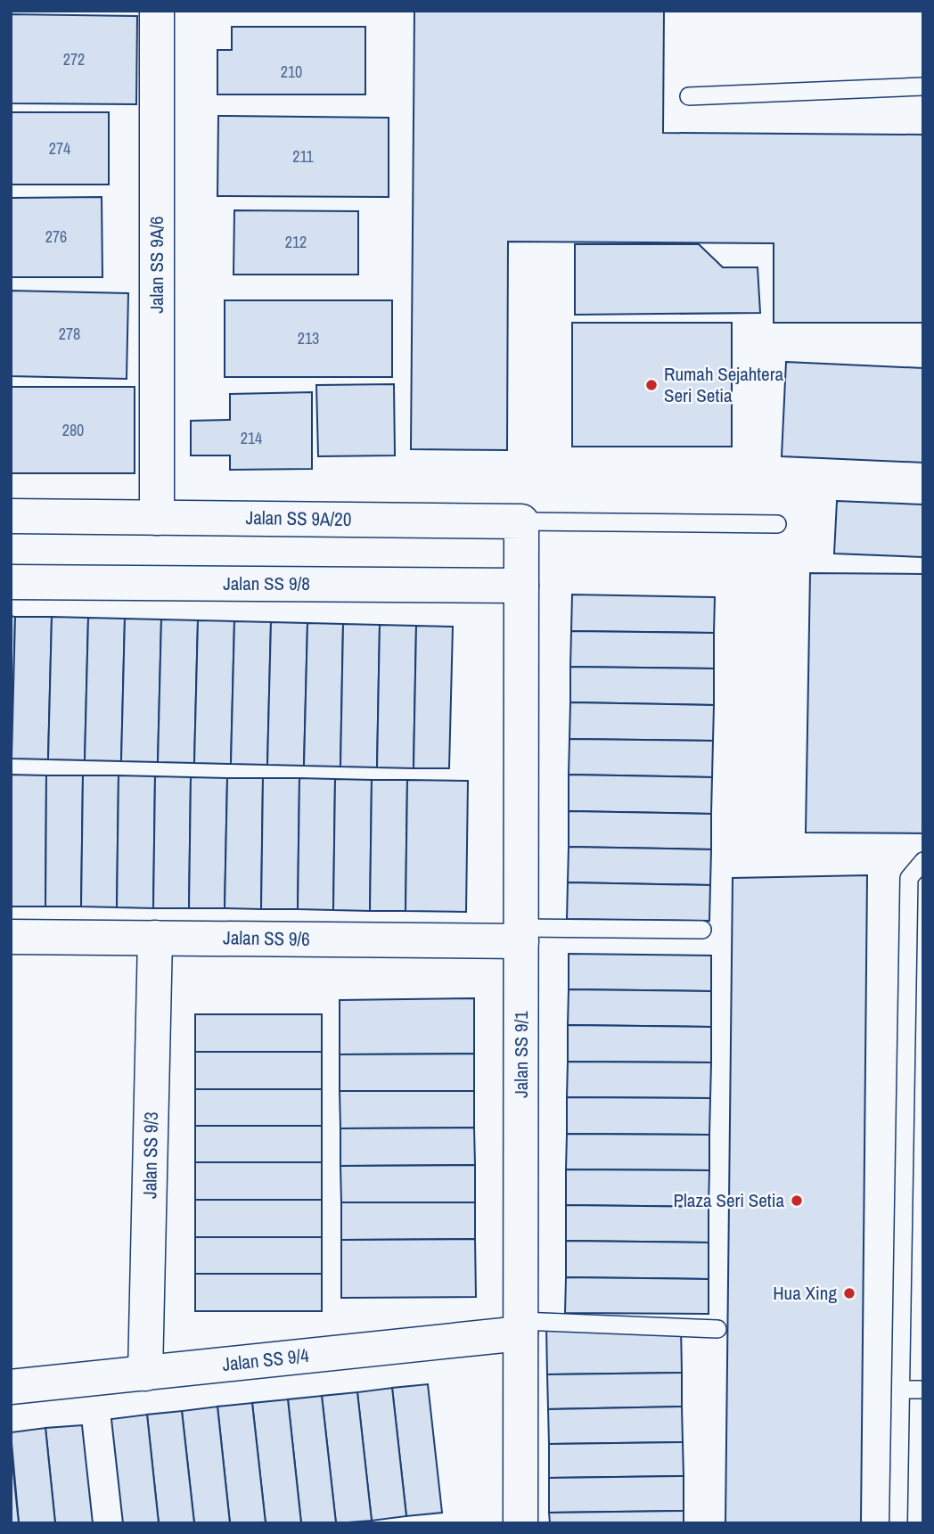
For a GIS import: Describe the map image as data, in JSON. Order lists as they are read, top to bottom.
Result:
{
  "streets": {
    "street": [
      "Jalan SS 9A/6",
      "Jalan SS 9A/20",
      "Jalan SS 9/8",
      "Jalan SS 9/6",
      "Jalan SS 9/1",
      "Jalan SS 9/3",
      "Jalan SS 9/4"
    ]
  },
  "crossings": [
    ["Jalan SS 9A/6", "Jalan SS 9A/20"],
    ["Jalan SS 9/8", "Jalan SS 9/1"],
    ["Jalan SS 9/6", "Jalan SS 9/1"],
    ["Jalan SS 9/6", "Jalan SS 9/3"],
    ["Jalan SS 9/1", "Jalan SS 9/4"],
    ["Jalan SS 9/3", "Jalan SS 9/4"]
  ],
  "places": ["Rumah Sejahtera Seri Setia", "Plaza Seri Setia", "Hua Xing"],
  "house_numbers": [
    "272",
    "210",
    "274",
    "211",
    "276",
    "212",
    "278",
    "213",
    "280",
    "214"
  ]
}
